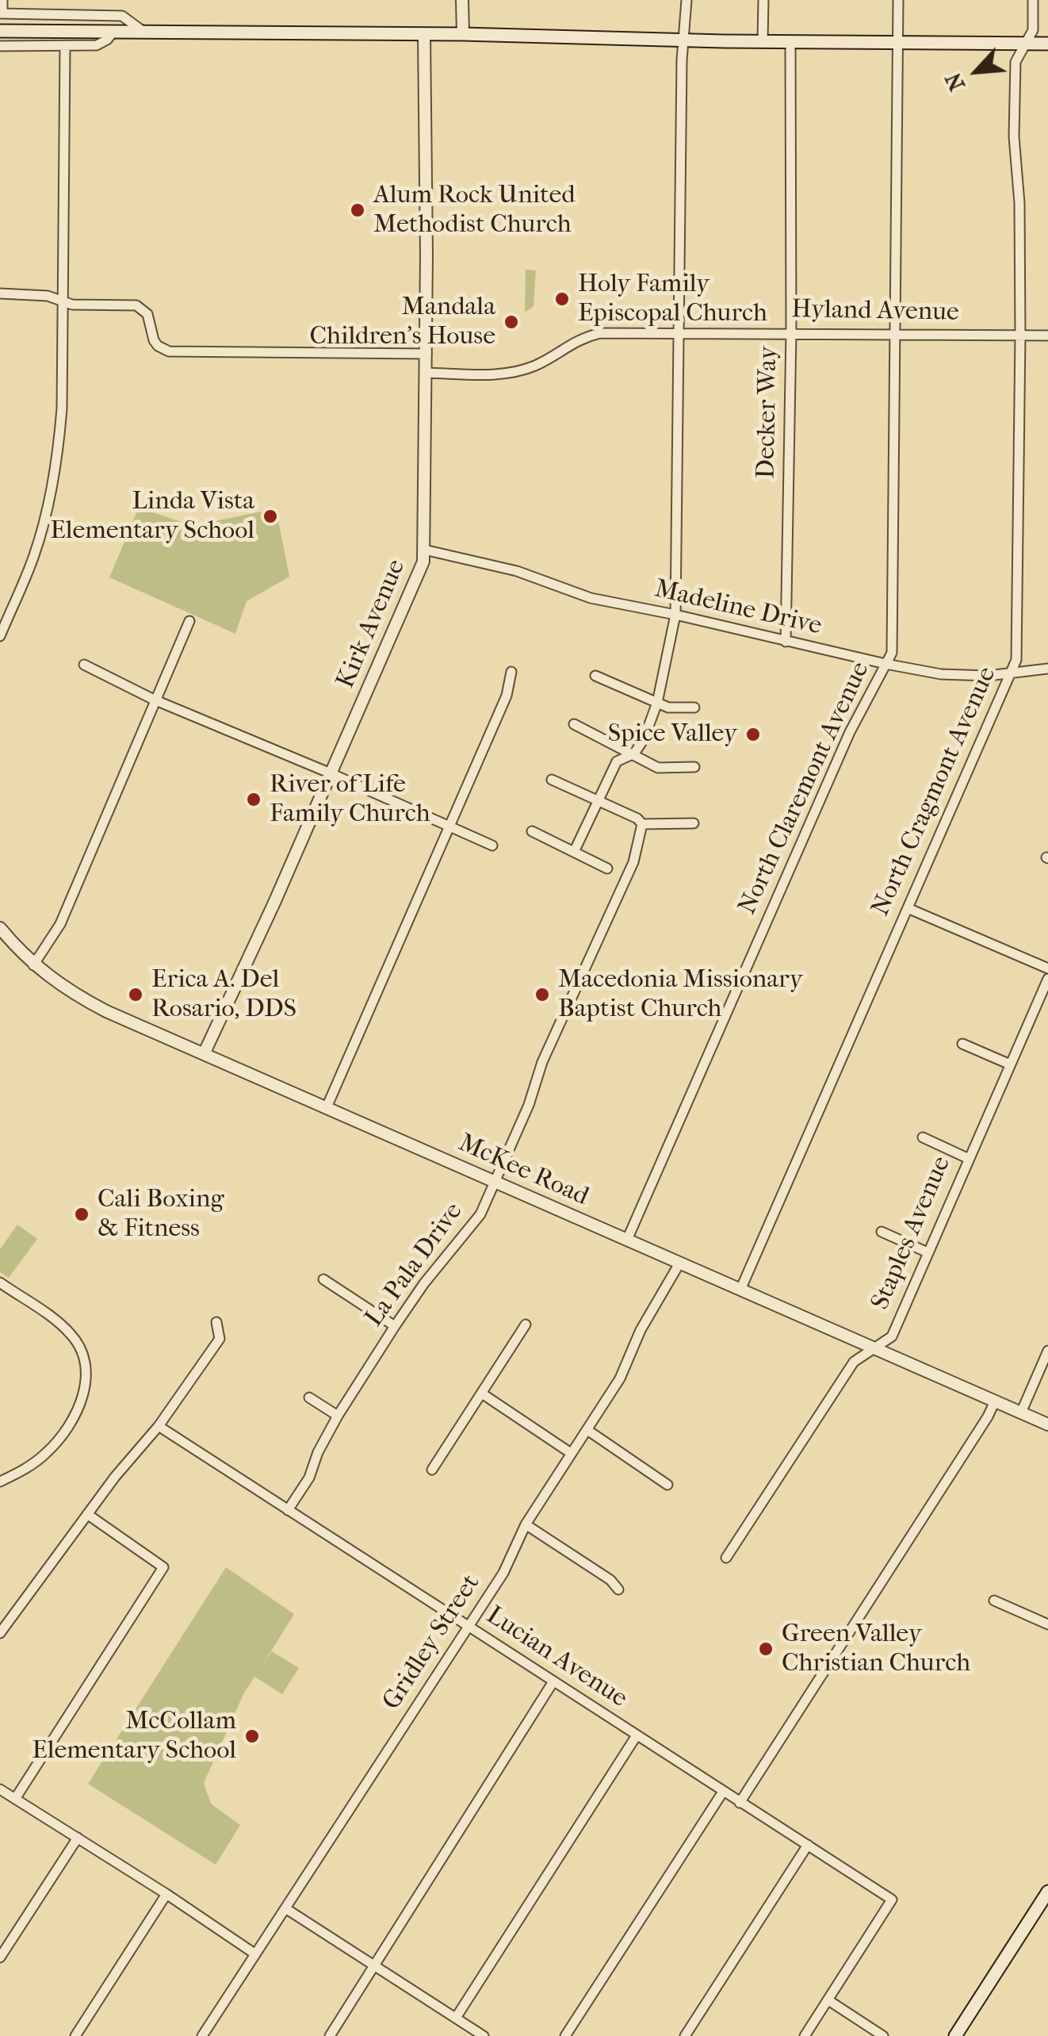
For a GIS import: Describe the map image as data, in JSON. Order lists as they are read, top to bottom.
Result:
{
  "streets": {
    "street": [
      "Hyland Avenue",
      "Decker Way",
      "Madeline Drive",
      "Kirk Avenue",
      "North Claremont Avenue",
      "North Cragmont Avenue",
      "McKee Road",
      "Staples Avenue",
      "La Pala Drive",
      "Gridley Street",
      "Lucian Avenue"
    ]
  },
  "crossings": [
    ["Hyland Avenue", "Decker Way"],
    ["Hyland Avenue", "Kirk Avenue"],
    ["Hyland Avenue", "North Claremont Avenue"],
    ["Hyland Avenue", "North Cragmont Avenue"],
    ["Decker Way", "Madeline Drive"],
    ["Madeline Drive", "Kirk Avenue"],
    ["Madeline Drive", "North Claremont Avenue"],
    ["Madeline Drive", "North Cragmont Avenue"],
    ["Kirk Avenue", "McKee Road"],
    ["North Claremont Avenue", "McKee Road"],
    ["North Cragmont Avenue", "McKee Road"],
    ["McKee Road", "Staples Avenue"],
    ["McKee Road", "La Pala Drive"],
    ["McKee Road", "Gridley Street"],
    ["La Pala Drive", "Lucian Avenue"],
    ["Gridley Street", "Lucian Avenue"]
  ],
  "places": [
    "Alum Rock United Methodist Church",
    "Holy Family Episcopal Church",
    "Mandala Children’s House",
    "Linda Vista Elementary School",
    "Spice Valley",
    "River of Life Family Church",
    "Erica A. Del Rosario, DDS",
    "Macedonia Missionary Baptist Church",
    "Cali Boxing & Fitness",
    "Green Valley Christian Church",
    "McCollam Elementary School"
  ],
  "north": "bottom left"
}
